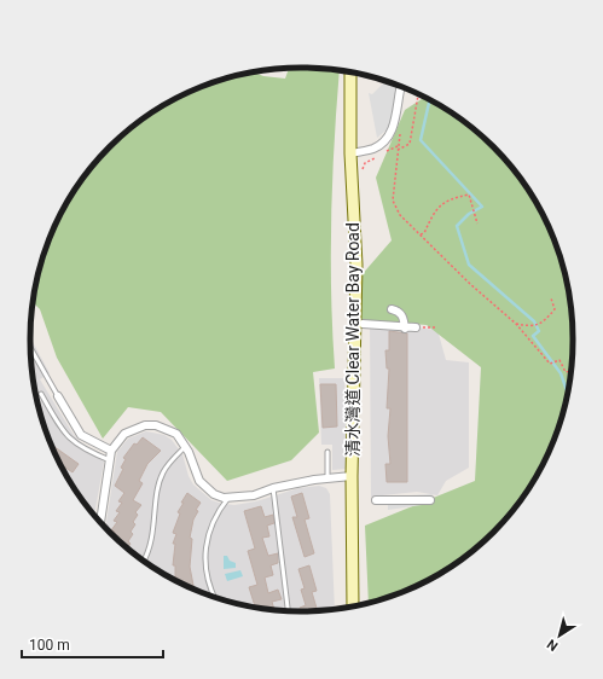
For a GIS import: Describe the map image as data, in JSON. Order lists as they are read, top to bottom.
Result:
{
  "streets": {
    "main road": ["清水灣道 Clear Water Bay Road"]
  },
  "scale_bar": "100 m",
  "north": "bottom left"
}
